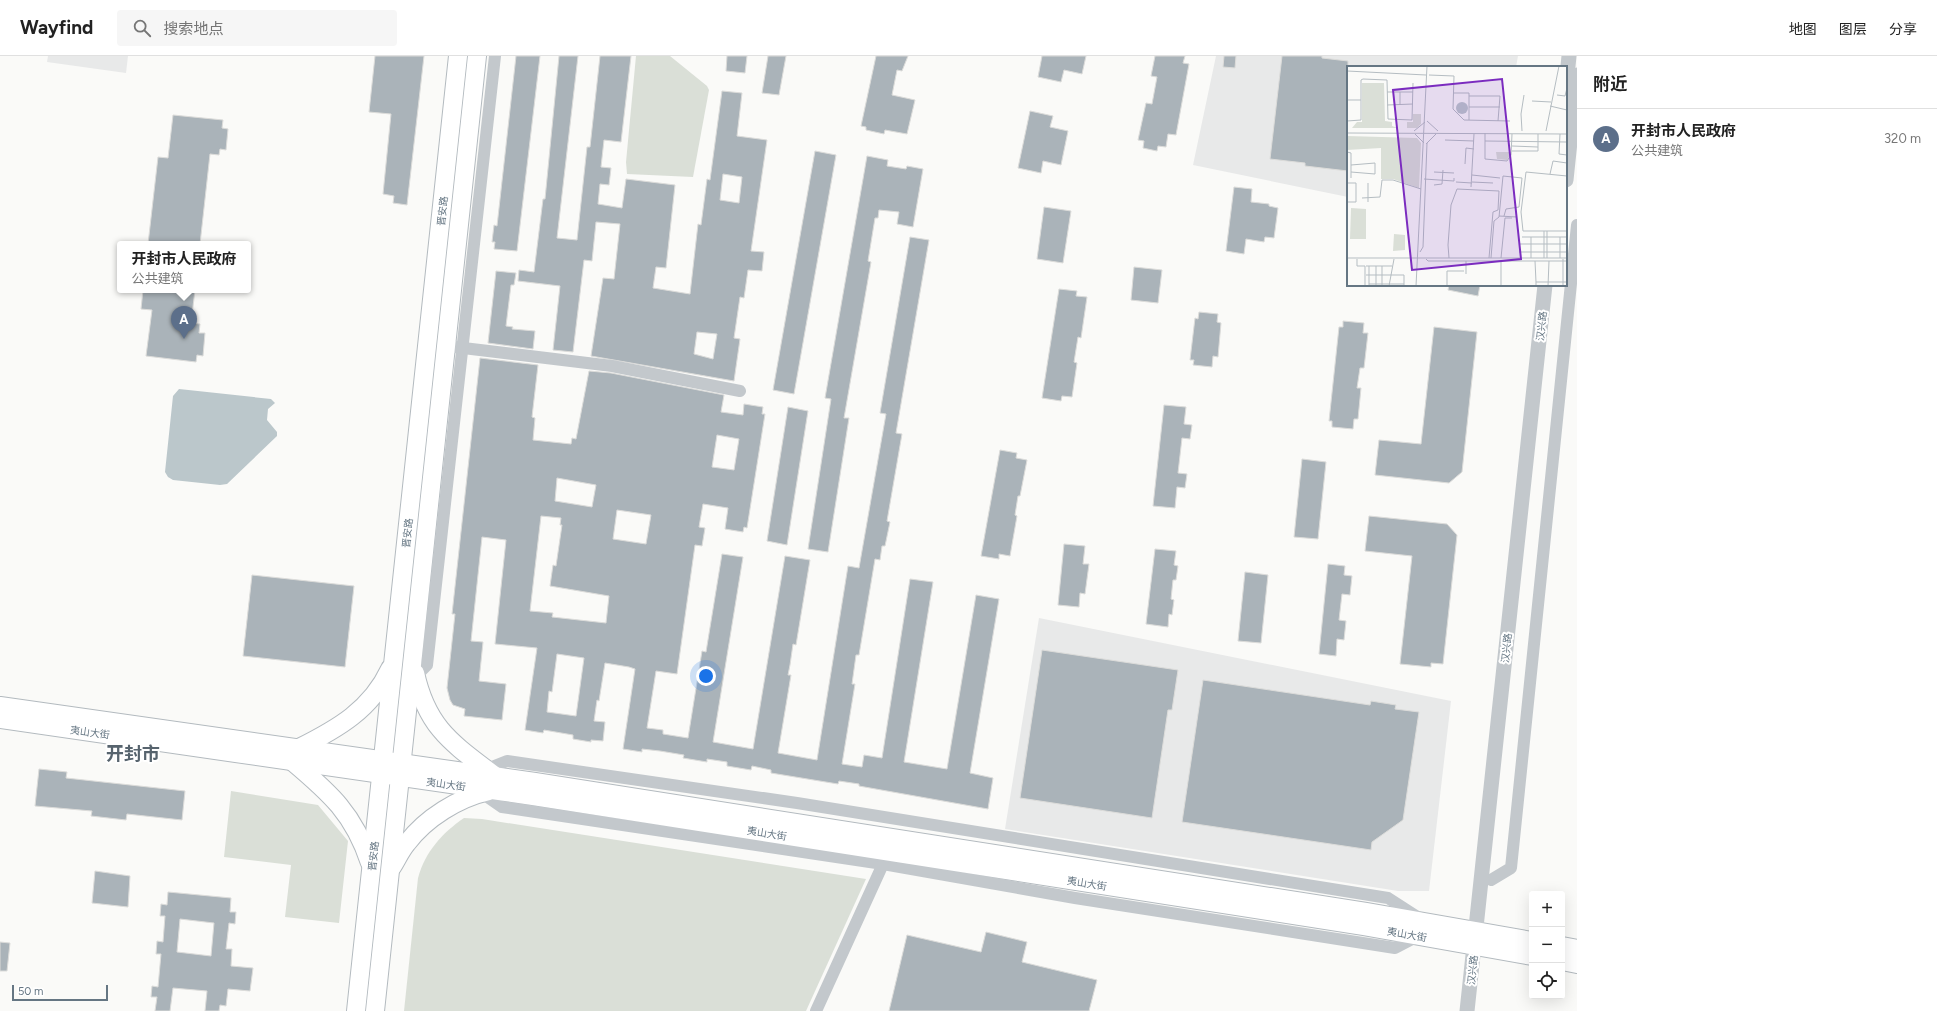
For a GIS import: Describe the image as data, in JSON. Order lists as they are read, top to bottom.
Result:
{
  "streets": {
    "main road": ["晋安路", "夷山大街"],
    "street": ["汉兴路"]
  },
  "crossings": [
    ["晋安路", "夷山大街"],
    ["汉兴路", "夷山大街"]
  ],
  "districts": ["开封市"],
  "scale_bar": "50 m",
  "page": {
    "header": "Wayfind",
    "search": "搜索地点",
    "nav": ["地图", "图层", "分享"],
    "heading": "附近",
    "list": [
      {
        "mark": "A",
        "name": "开封市人民政府",
        "note": "公共建筑",
        "value": "320 m"
      }
    ],
    "popup": ["开封市人民政府", "公共建筑"],
    "pins": "A",
    "map_buttons": ["+", "−"],
    "scale": "50 m"
  }
}
